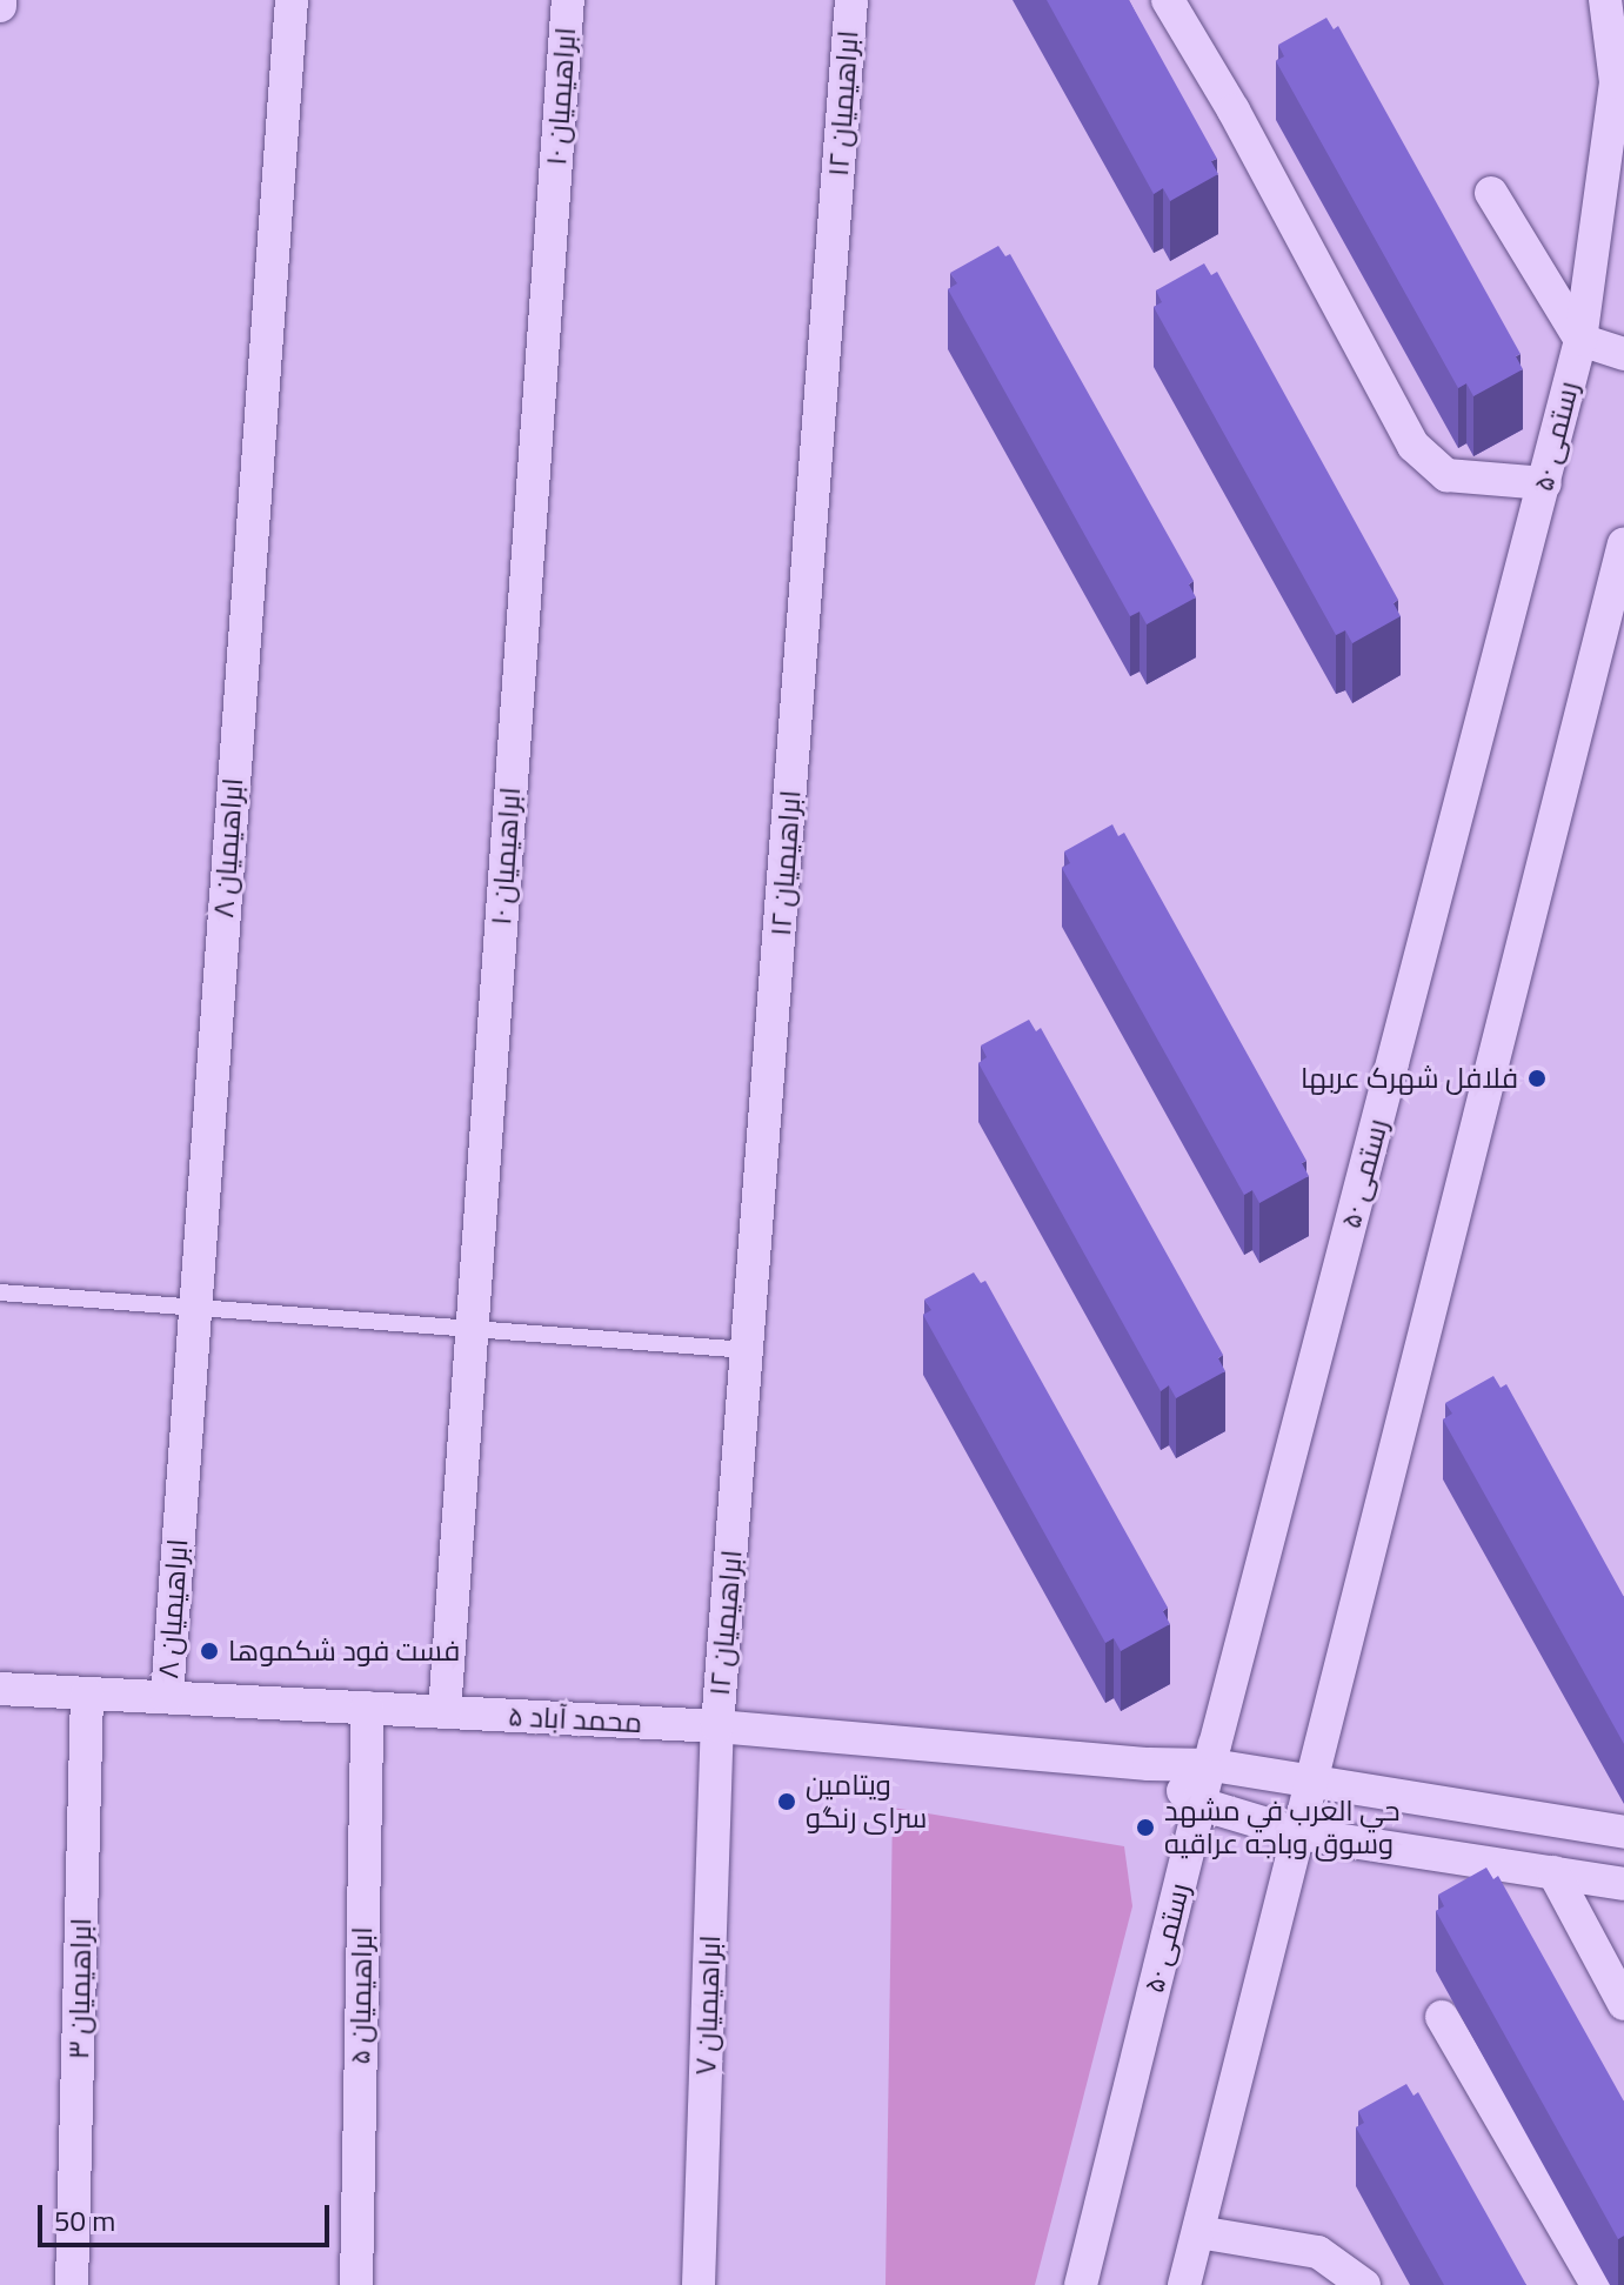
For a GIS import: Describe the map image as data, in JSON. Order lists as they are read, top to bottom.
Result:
{
  "streets": {
    "street": [
      "ابراهیمیان ۱۰",
      "ابراهیمیان ۱۲",
      "رستمی ۵۰",
      "ابراهیمیان ۸",
      "محمد آباد ۵",
      "ابراهیمیان ۳",
      "ابراهیمیان ۵",
      "ابراهیمیان ۷"
    ]
  },
  "crossings": [
    ["ابراهیمیان ۱۰", "محمد آباد ۵"],
    ["ابراهیمیان ۱۲", "محمد آباد ۵"],
    ["ابراهیمیان ۱۲", "ابراهیمیان ۷"],
    ["رستمی ۵۰", "محمد آباد ۵"],
    ["ابراهیمیان ۸", "محمد آباد ۵"],
    ["محمد آباد ۵", "ابراهیمیان ۳"],
    ["محمد آباد ۵", "ابراهیمیان ۵"],
    ["محمد آباد ۵", "ابراهیمیان ۷"]
  ],
  "places": [
    "فلافل شهرک عربها",
    "فست فود شکموها",
    "ویتامین سرای رنگو",
    "حي العرب في مشهد وسوق وباجه عراقيه"
  ],
  "scale_bar": "50 m"
}
